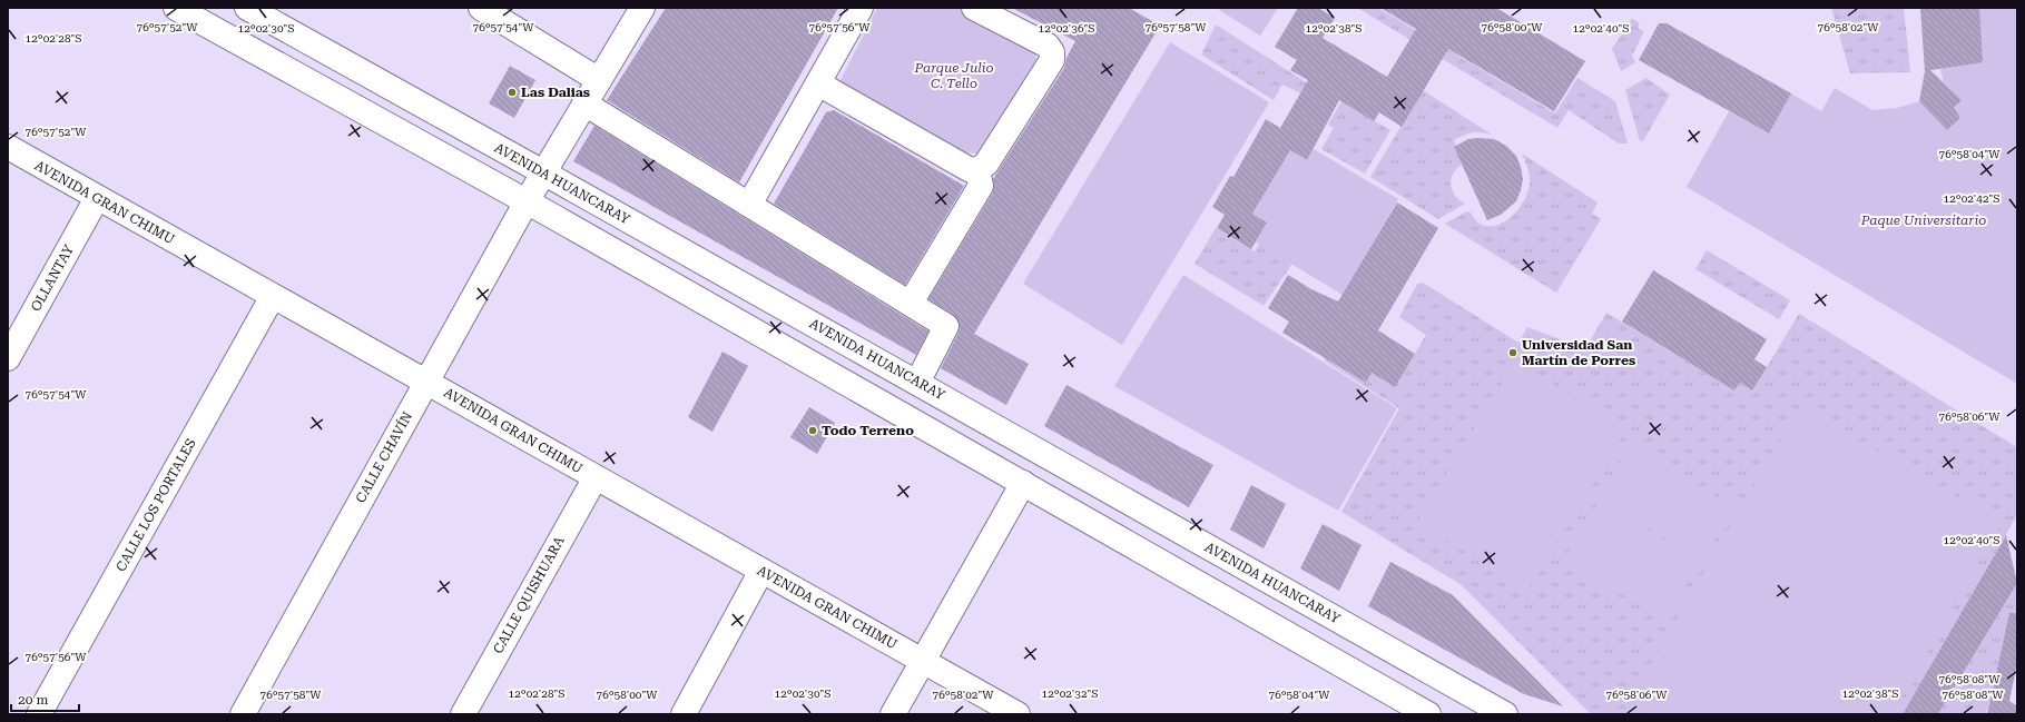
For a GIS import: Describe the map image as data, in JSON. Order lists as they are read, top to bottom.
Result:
{
  "streets": {
    "street": [
      "AVENIDA HUANCARAY",
      "AVENIDA GRAN CHIMU",
      "OLLANTAY",
      "CALLE CHAVÍN",
      "CALLE LOS PORTALES",
      "CALLE QUISHUARA"
    ]
  },
  "crossings": [
    ["AVENIDA HUANCARAY", "CALLE CHAVÍN"],
    ["AVENIDA GRAN CHIMU", "OLLANTAY"],
    ["AVENIDA GRAN CHIMU", "CALLE CHAVÍN"],
    ["AVENIDA GRAN CHIMU", "CALLE LOS PORTALES"],
    ["AVENIDA GRAN CHIMU", "CALLE QUISHUARA"]
  ],
  "parks": ["Parque Julio C. Tello", "Paque Universitario"],
  "places": ["Las Dalias", "Universidad San Martín de Porres", "Todo Terreno"],
  "scale_bar": "20 m",
  "coordinates": [
    "76°57'54\"W",
    "76°57'56\"W",
    "76°57'58\"W",
    "76°58'00\"W",
    "76°58'02\"W",
    "76°57'52\"W",
    "12°02'30\"S",
    "12°02'36\"S",
    "12°02'38\"S",
    "12°02'40\"S",
    "12°02'28\"S",
    "76°58'04\"W",
    "12°02'42\"S",
    "76°58'06\"W",
    "76°58'08\"W",
    "12°02'32\"S"
  ]
}
